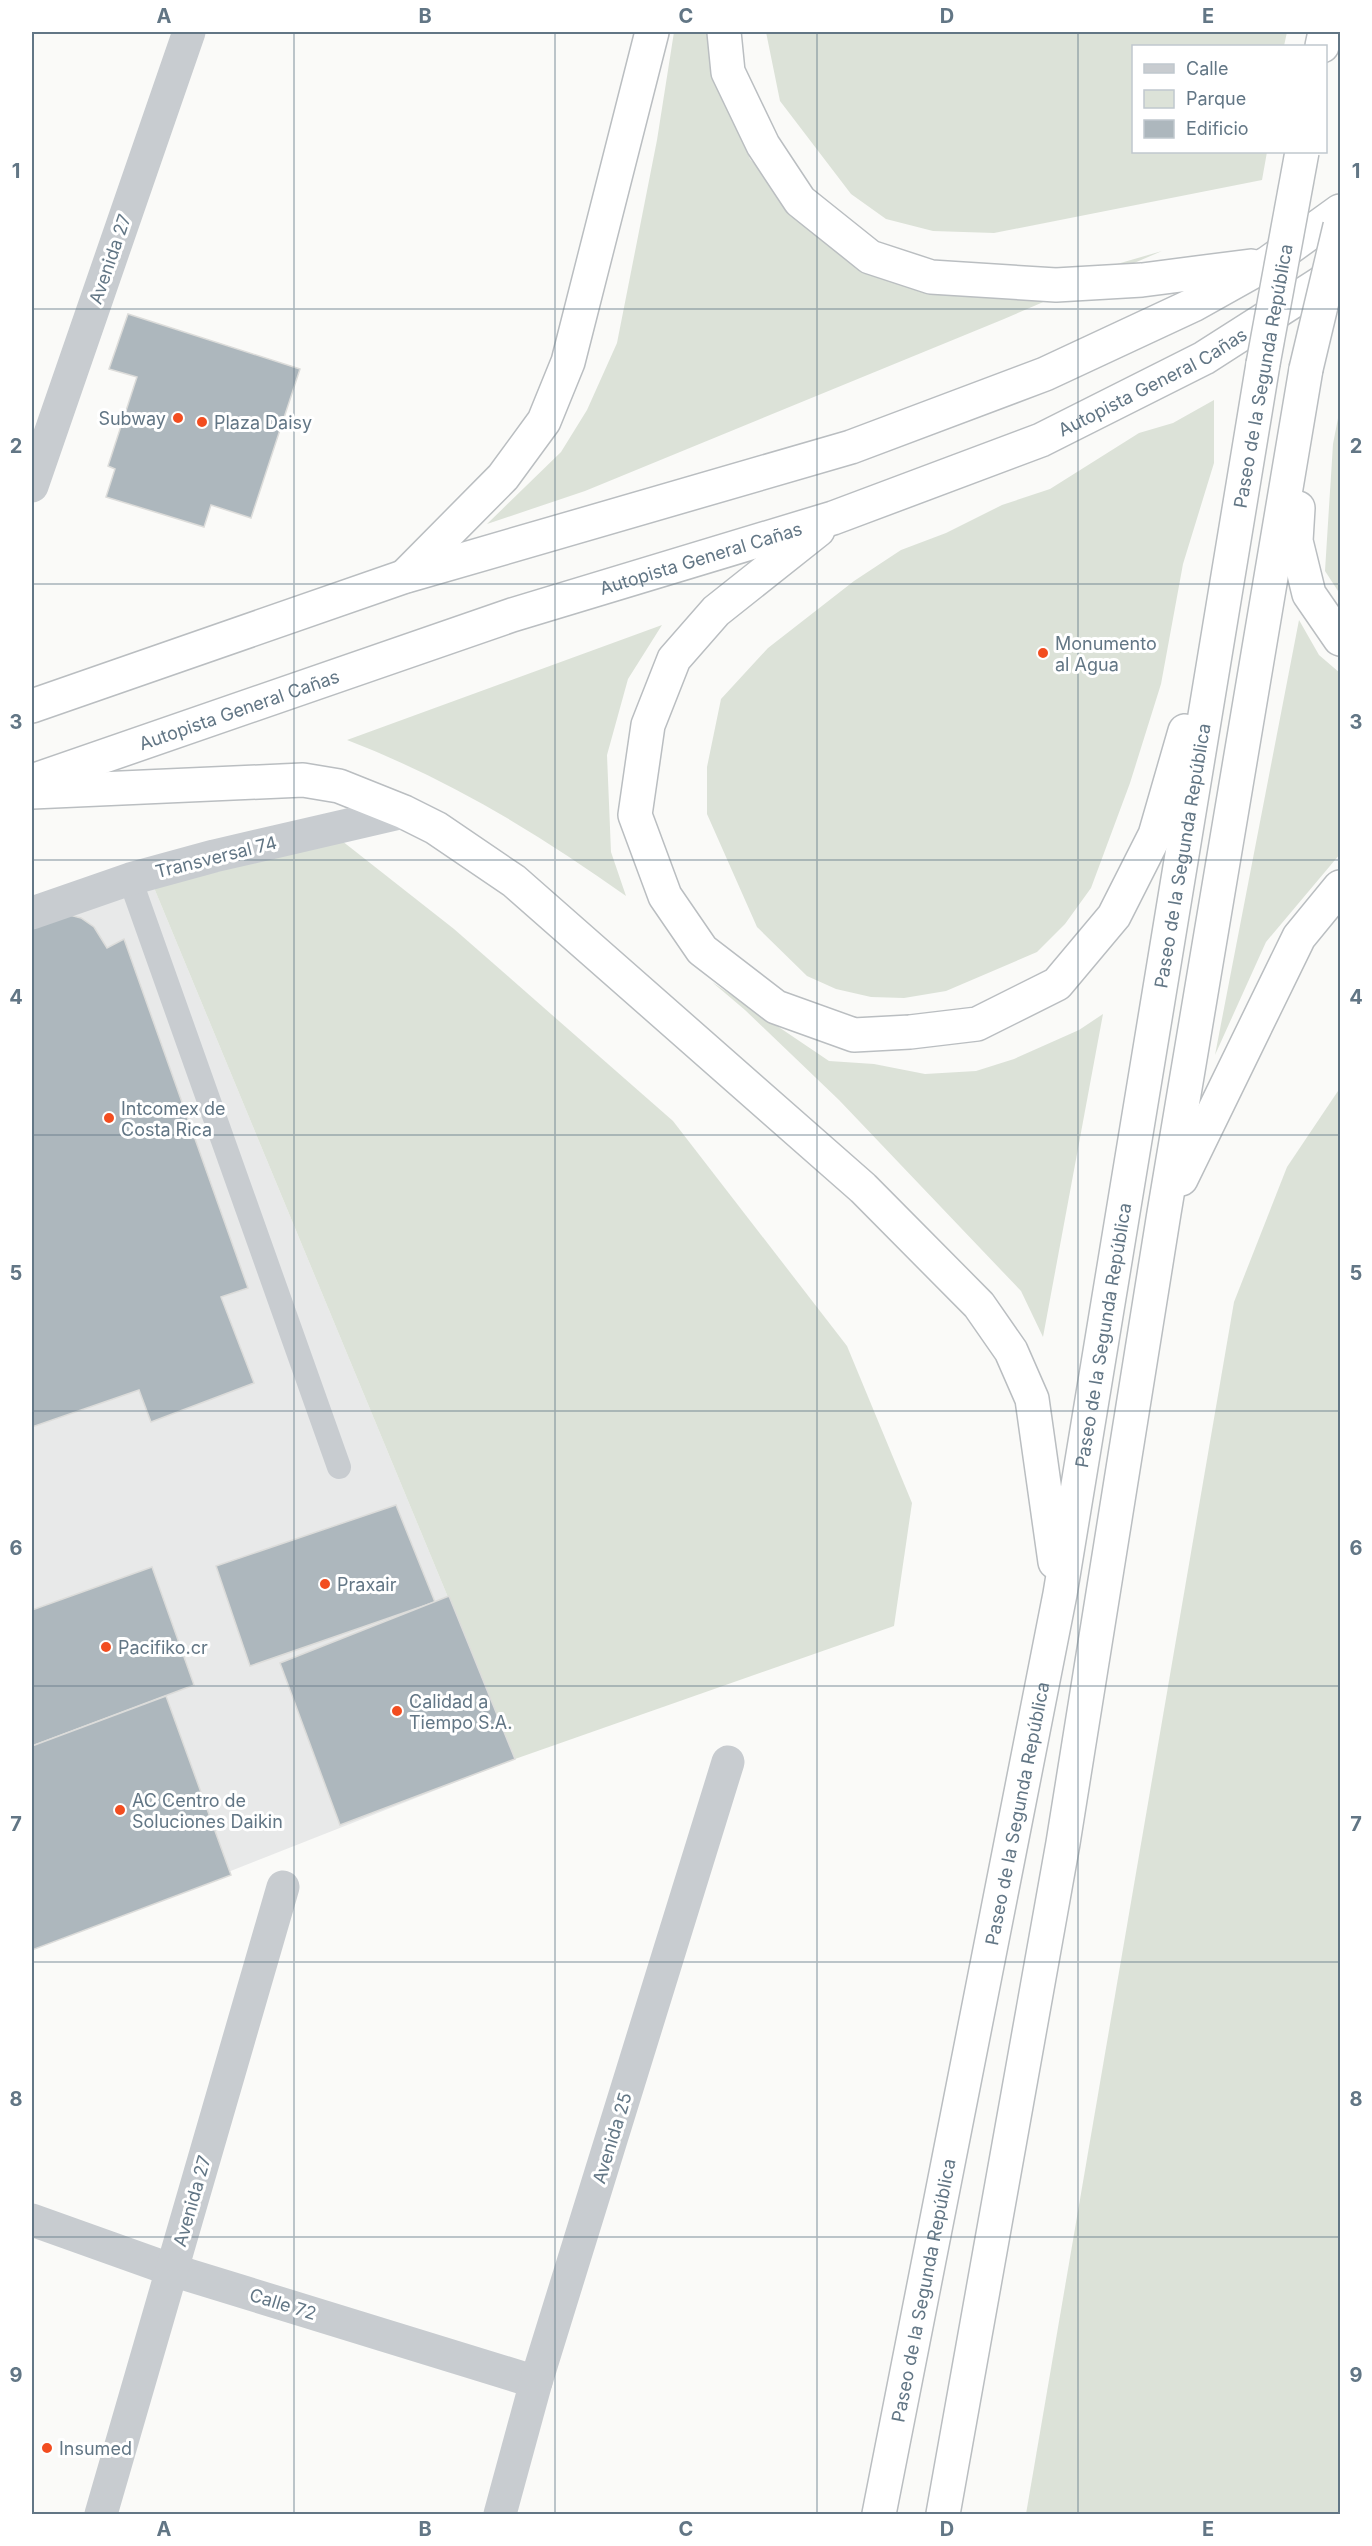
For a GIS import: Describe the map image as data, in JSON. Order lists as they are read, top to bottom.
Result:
{
  "streets": {
    "highway": ["Paseo de la Segunda República", "Autopista General Cañas"],
    "street": [
      "Avenida 27",
      "Transversal 74",
      "Avenida 25",
      "Calle 72"
    ]
  },
  "crossings": [
    ["Avenida 27", "Calle 72"],
    ["Avenida 25", "Calle 72"]
  ],
  "places": [
    "Subway",
    "Plaza Daisy",
    "Monumento al Agua",
    "Intcomex de Costa Rica",
    "Praxair",
    "Pacifiko.cr",
    "Calidad a Tiempo S.A.",
    "AC Centro de Soluciones Daikin",
    "Insumed"
  ],
  "legend": ["Calle", "Parque", "Edificio"],
  "grid": {
    "columns": [
      "A",
      "B",
      "C",
      "D",
      "E"
    ],
    "rows": [
      "1",
      "2",
      "3",
      "4",
      "5",
      "6",
      "7",
      "8",
      "9"
    ]
  }
}
